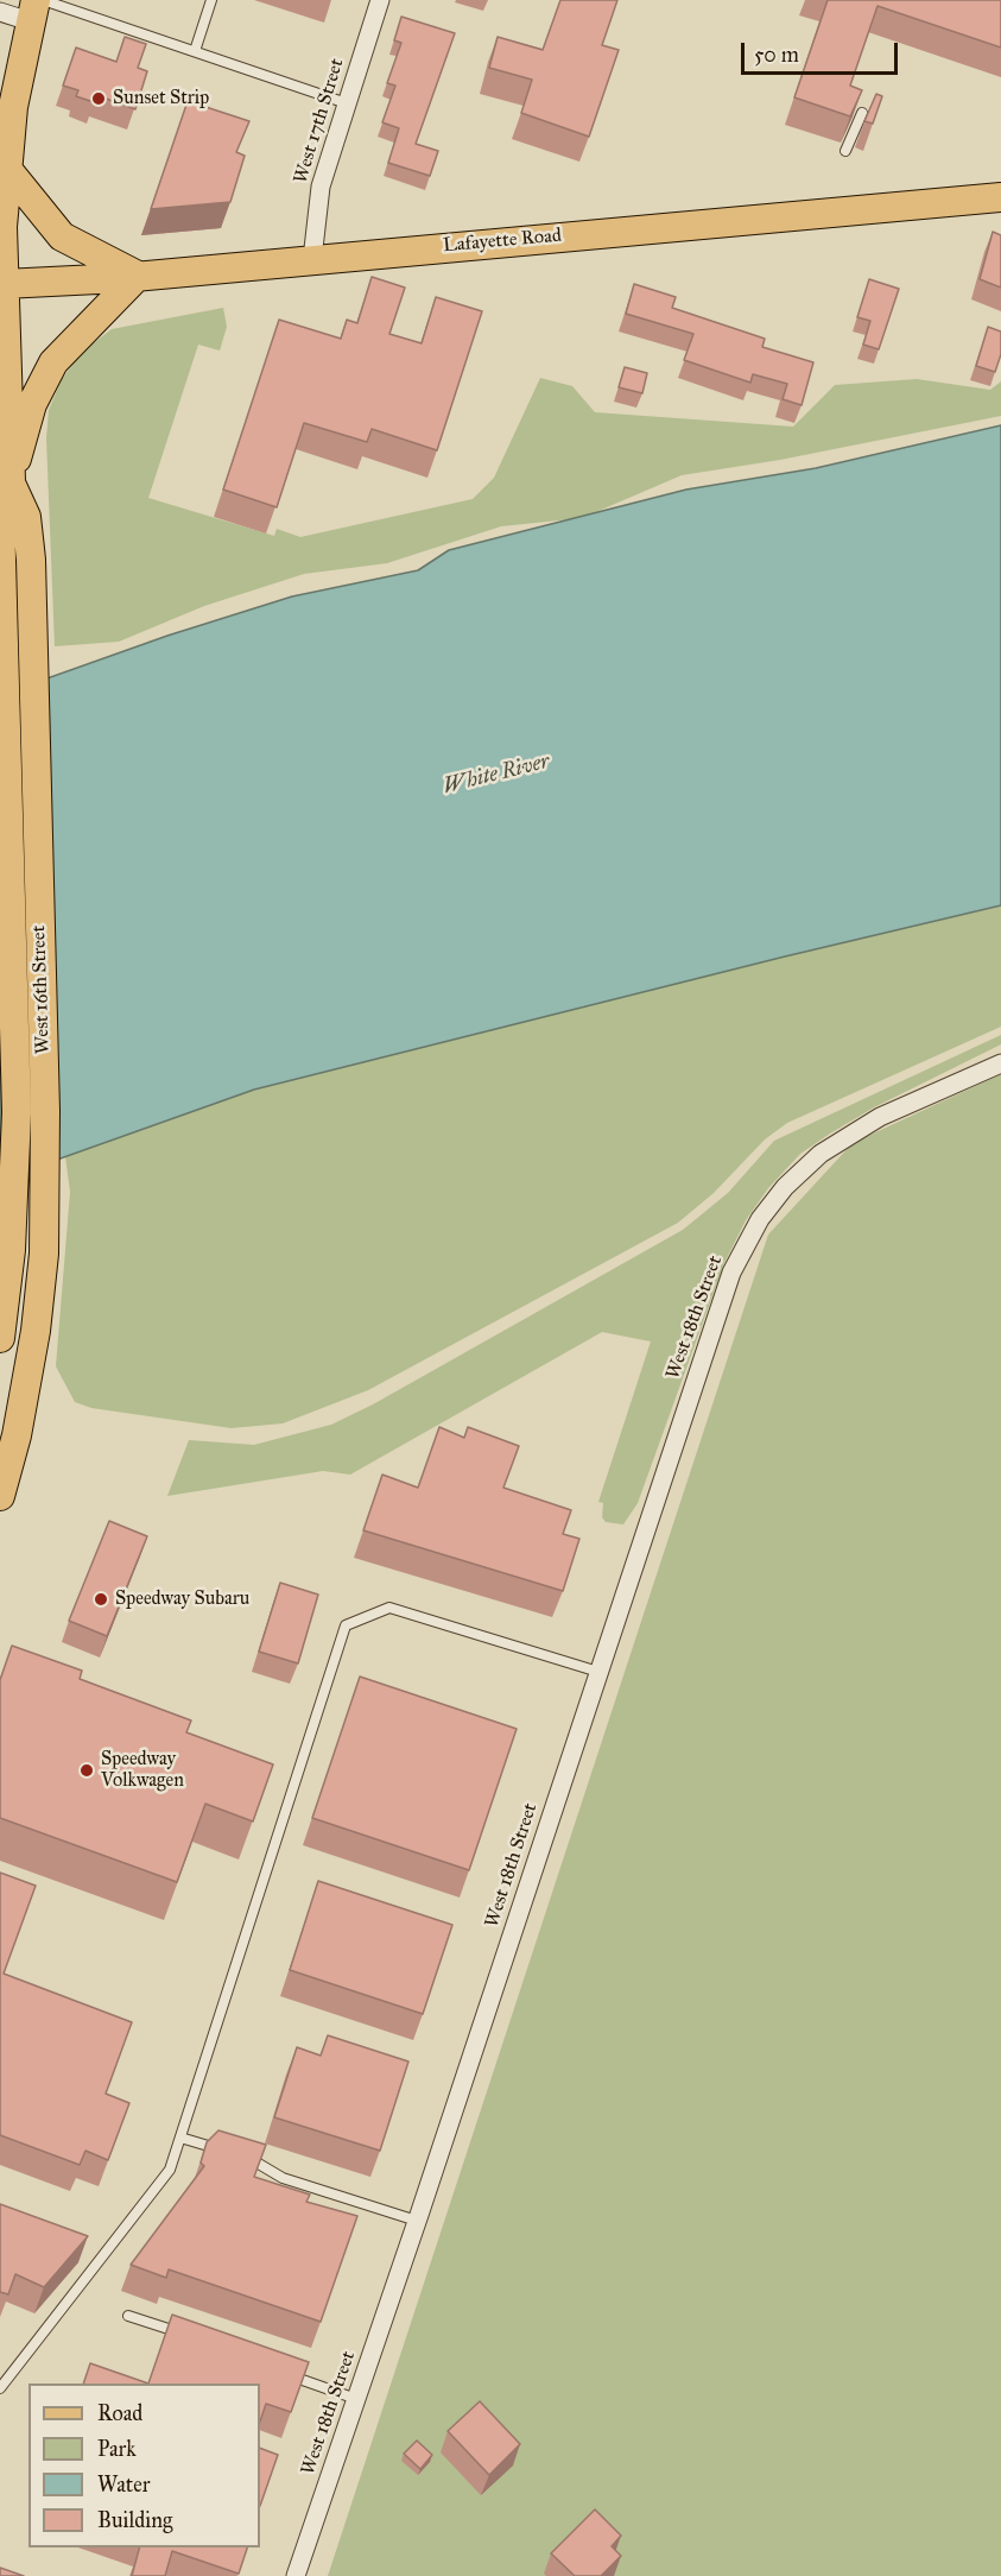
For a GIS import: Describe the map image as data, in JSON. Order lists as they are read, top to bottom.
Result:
{
  "streets": {
    "main road": ["Lafayette Road", "West 16th Street"],
    "street": ["West 17th Street", "West 18th Street"]
  },
  "crossings": [
    ["West 17th Street", "Lafayette Road"],
    ["Lafayette Road", "West 16th Street"]
  ],
  "water": ["White River"],
  "places": ["Sunset Strip", "Speedway Subaru", "Speedway Volkwagen"],
  "legend": [
    "Road",
    "Park",
    "Water",
    "Building"
  ],
  "scale_bar": "50 m"
}
